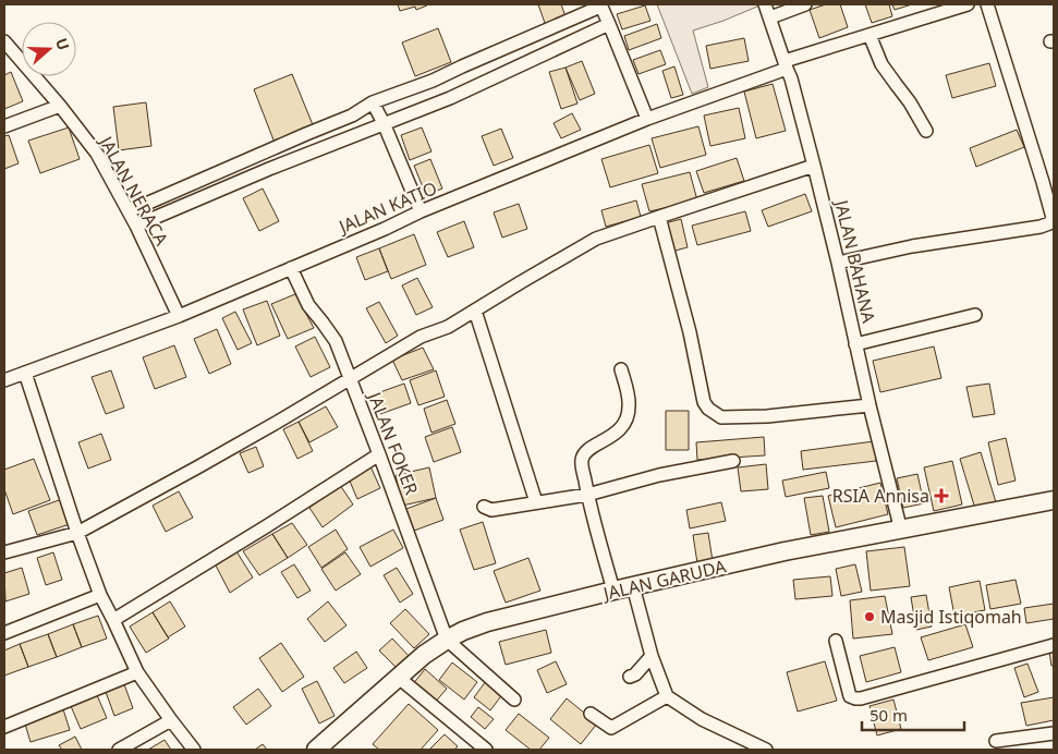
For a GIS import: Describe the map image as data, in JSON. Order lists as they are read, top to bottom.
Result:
{
  "streets": {
    "street": [
      "JALAN NERACA",
      "JALAN KATIO",
      "JALAN BAHANA",
      "JALAN FOKER",
      "JALAN GARUDA"
    ]
  },
  "crossings": [
    ["JALAN NERACA", "JALAN KATIO"],
    ["JALAN KATIO", "JALAN BAHANA"],
    ["JALAN KATIO", "JALAN FOKER"],
    ["JALAN BAHANA", "JALAN GARUDA"],
    ["JALAN FOKER", "JALAN GARUDA"]
  ],
  "places": {
    "health": ["RSIA Annisa"],
    "other": ["Masjid Istiqomah"]
  },
  "scale_bar": "50 m",
  "north": "right"
}
